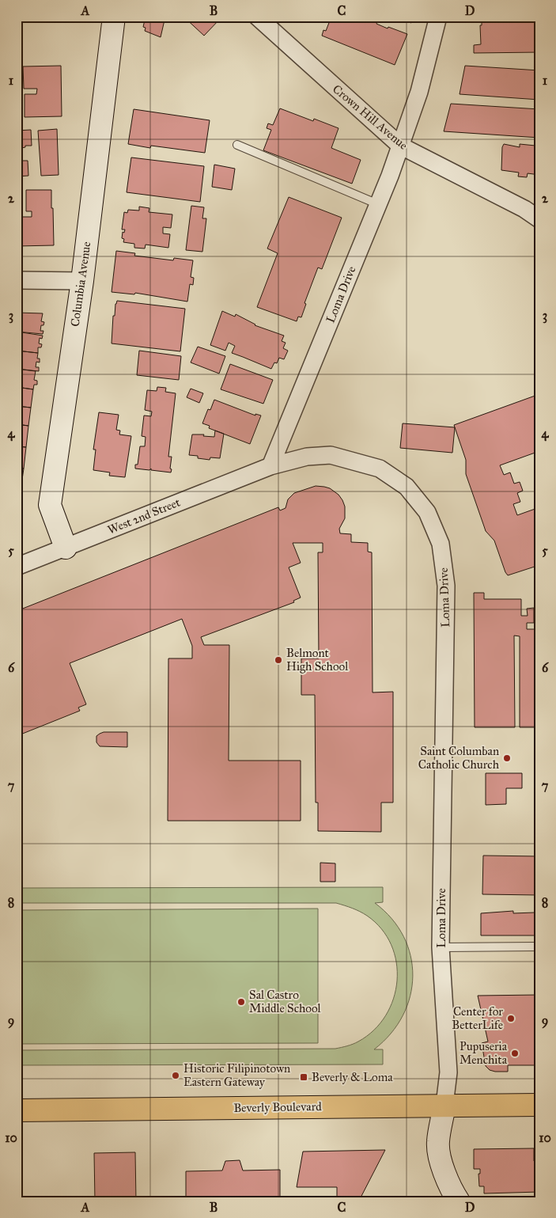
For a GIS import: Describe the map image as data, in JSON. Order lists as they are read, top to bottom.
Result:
{
  "streets": {
    "main road": ["Beverly Boulevard"],
    "street": [
      "Crown Hill Avenue",
      "Columbia Avenue",
      "Loma Drive",
      "West 2nd Street"
    ]
  },
  "crossings": [
    ["Crown Hill Avenue", "Loma Drive"],
    ["Columbia Avenue", "West 2nd Street"],
    ["Loma Drive", "West 2nd Street"],
    ["Loma Drive", "Beverly Boulevard"]
  ],
  "places": {
    "other": [
      "Belmont High School",
      "Saint Columban Catholic Church",
      "Sal Castro Middle School",
      "Center for BetterLife",
      "Pupuseria Menchita",
      "Historic Filipinotown Eastern Gateway"
    ],
    "transit": ["Beverly & Loma"]
  },
  "grid": {
    "columns": [
      "A",
      "B",
      "C",
      "D"
    ],
    "rows": [
      "1",
      "2",
      "3",
      "4",
      "5",
      "6",
      "7",
      "8",
      "9",
      "10"
    ]
  }
}
